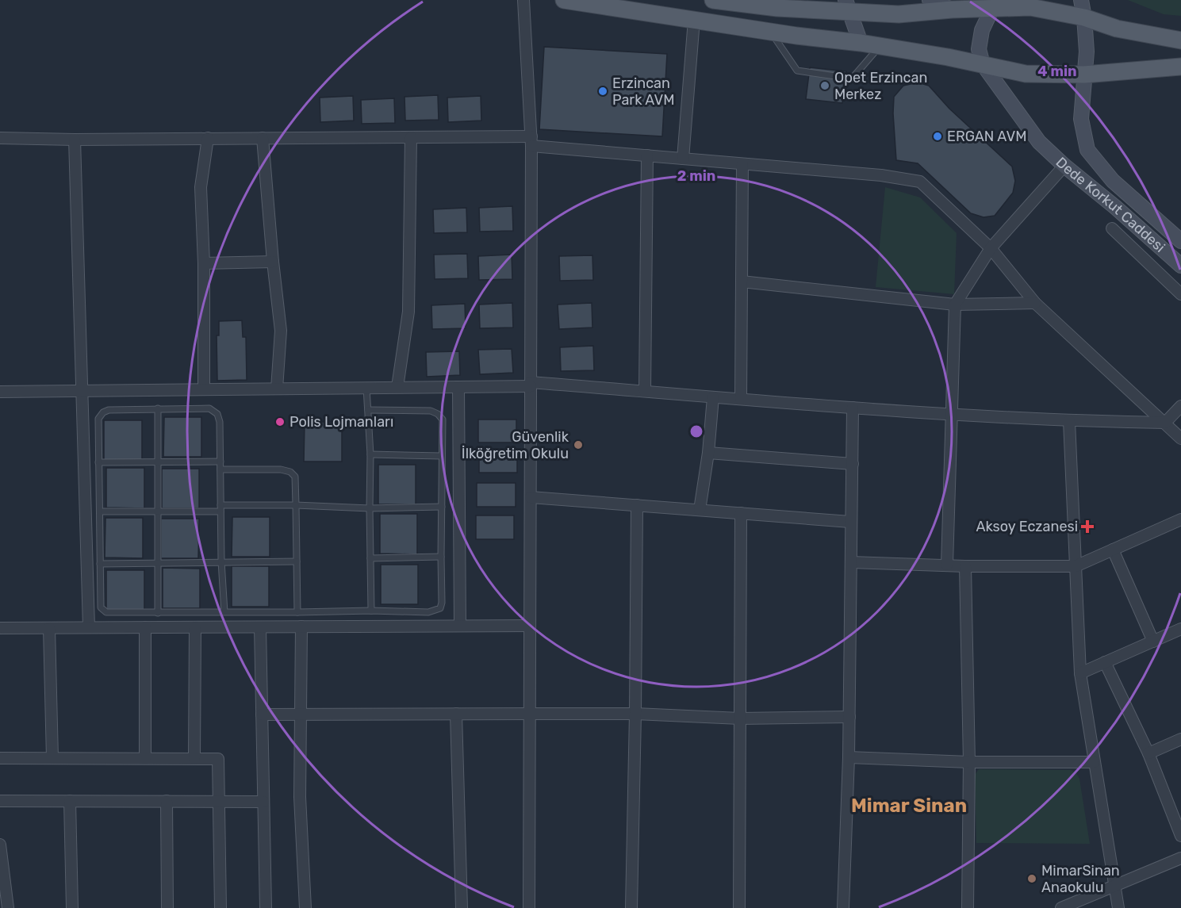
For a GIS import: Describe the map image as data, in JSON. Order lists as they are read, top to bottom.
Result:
{
  "streets": {
    "main road": ["Dede Korkut Caddesi"]
  },
  "districts": ["Mimar Sinan"],
  "places": {
    "other": [
      "Opet Erzincan Merkez",
      "Erzincan Park AVM",
      "ERGAN AVM",
      "Polis Lojmanları",
      "Güvenlik İlköğretim Okulu",
      "MimarSinan Anaokulu"
    ],
    "health": ["Aksoy Eczanesi"]
  },
  "rings": ["4 min", "2 min"]
}
